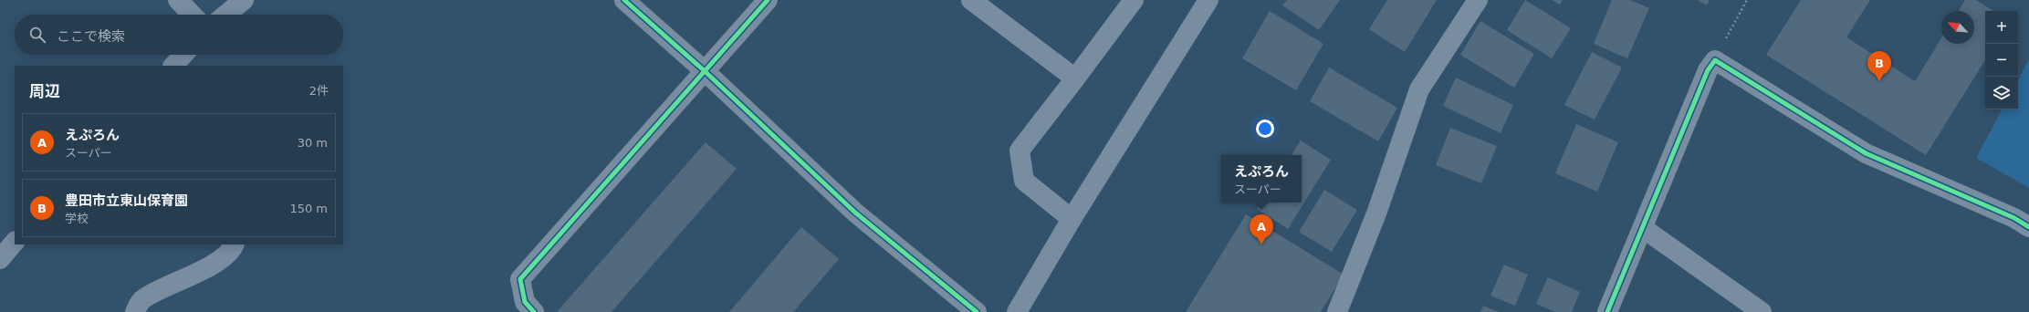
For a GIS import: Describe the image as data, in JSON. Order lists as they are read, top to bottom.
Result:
{
  "north": "top left",
  "page": {
    "map_buttons": ["+", "−"],
    "search": "ここで検索",
    "pins": ["B", "A"],
    "heading": ["周辺", "2件"],
    "list": [
      {
        "mark": "A",
        "name": "えぷろん",
        "note": "スーパー",
        "value": "30 m"
      },
      {
        "mark": "B",
        "name": "豊田市立東山保育園",
        "note": "学校",
        "value": "150 m"
      }
    ],
    "popup": ["えぷろん", "スーパー"]
  }
}
